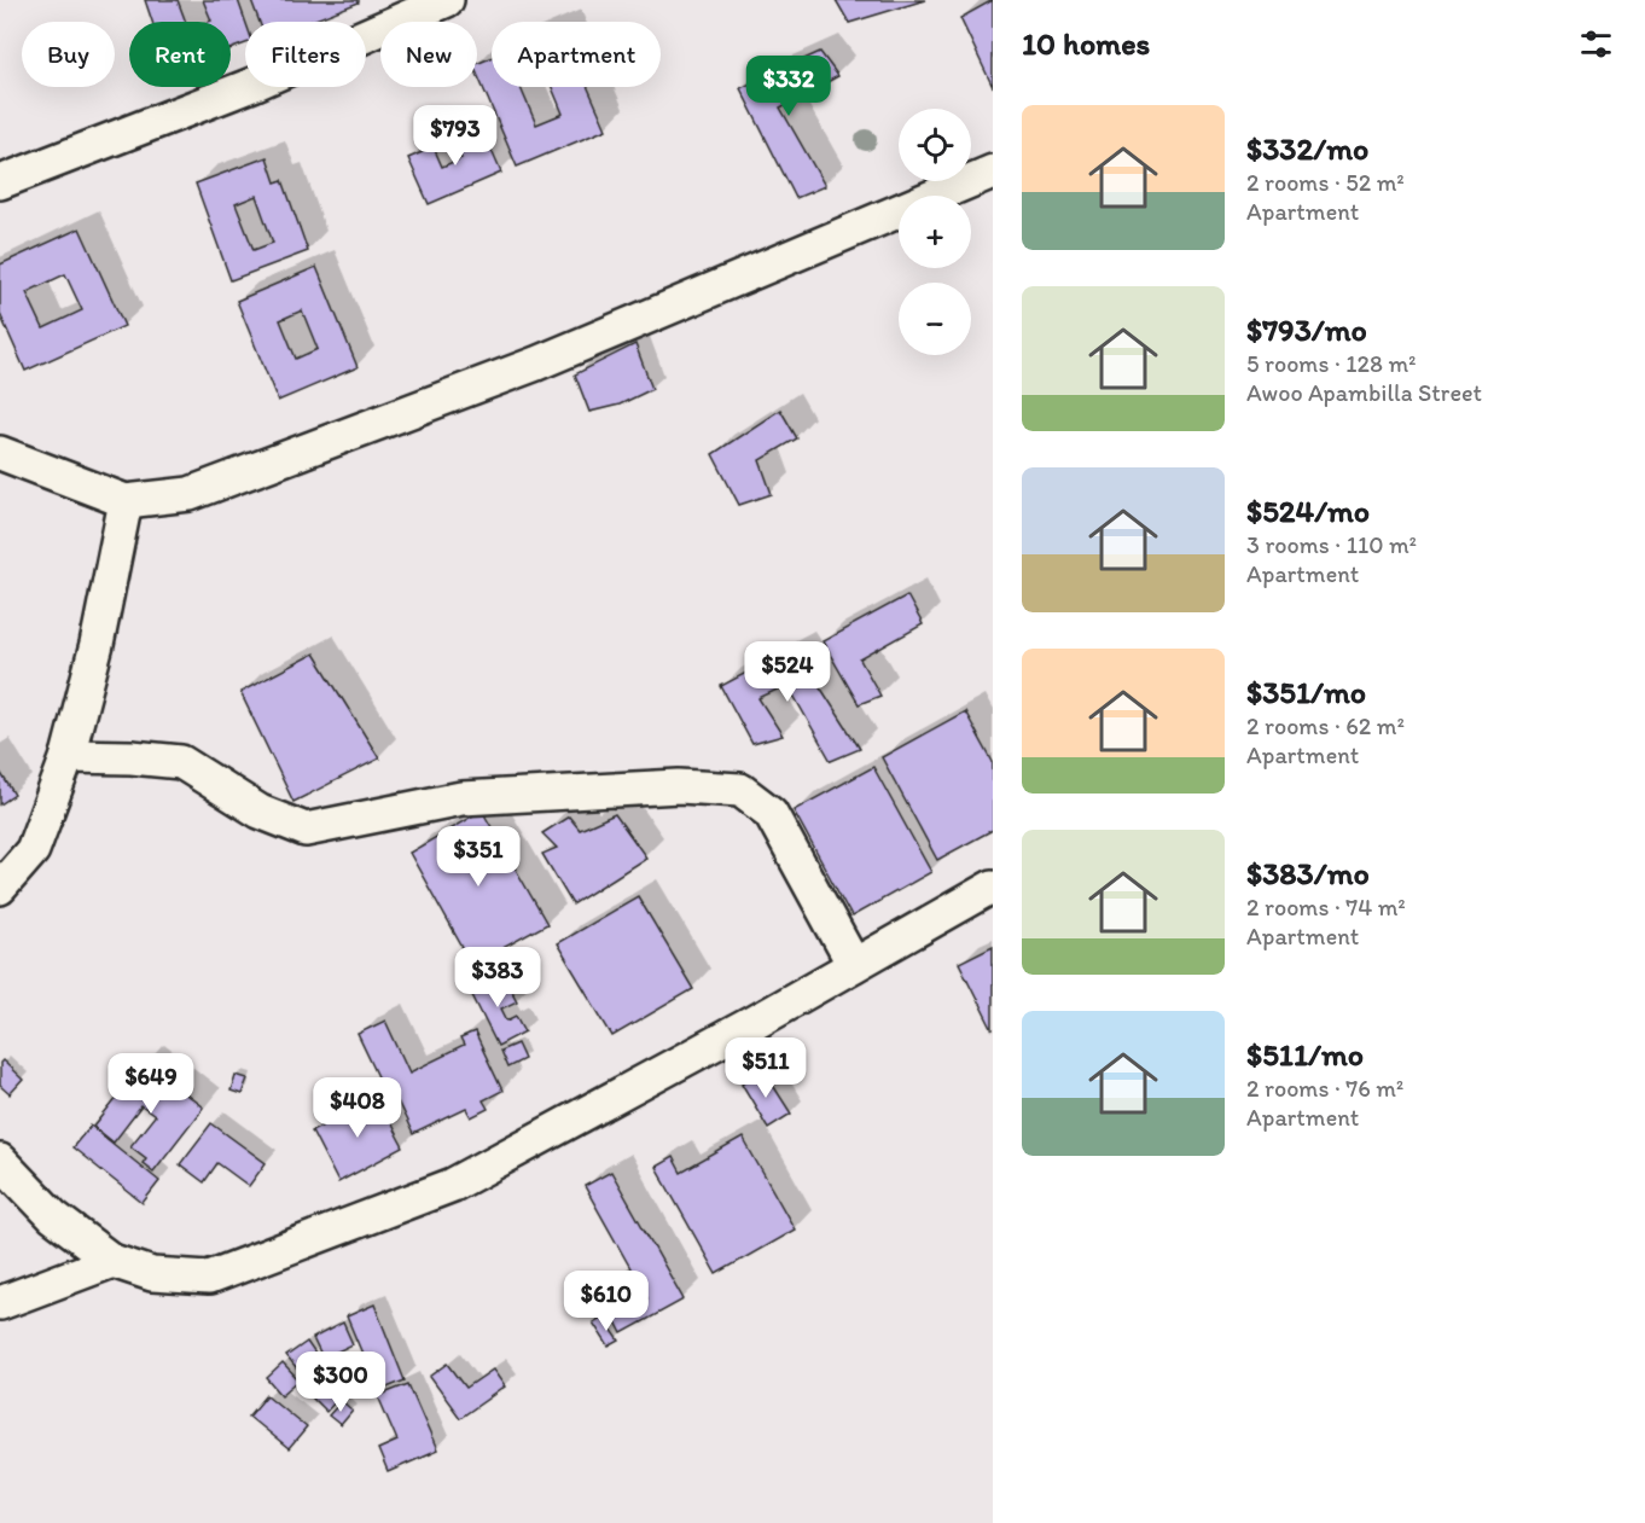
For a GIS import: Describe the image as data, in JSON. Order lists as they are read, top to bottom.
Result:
{
  "page": {
    "heading": "10 homes",
    "chip": [
      "Buy",
      "Rent",
      "Filters",
      "New",
      "Apartment"
    ],
    "price": [
      "$332",
      "$793",
      "$524",
      "$351",
      "$383",
      "$511",
      "$649",
      "$408",
      "$610",
      "$300"
    ],
    "list": [
      {
        "name": "$332/mo",
        "note": "2 rooms · 52 m² · Apartment"
      },
      {
        "name": "$793/mo",
        "note": "5 rooms · 128 m² · Awoo Apambilla Street"
      },
      {
        "name": "$524/mo",
        "note": "3 rooms · 110 m² · Apartment"
      },
      {
        "name": "$351/mo",
        "note": "2 rooms · 62 m² · Apartment"
      },
      {
        "name": "$383/mo",
        "note": "2 rooms · 74 m² · Apartment"
      },
      {
        "name": "$511/mo",
        "note": "2 rooms · 76 m² · Apartment"
      }
    ],
    "map_buttons": ["+", "−"]
  }
}
